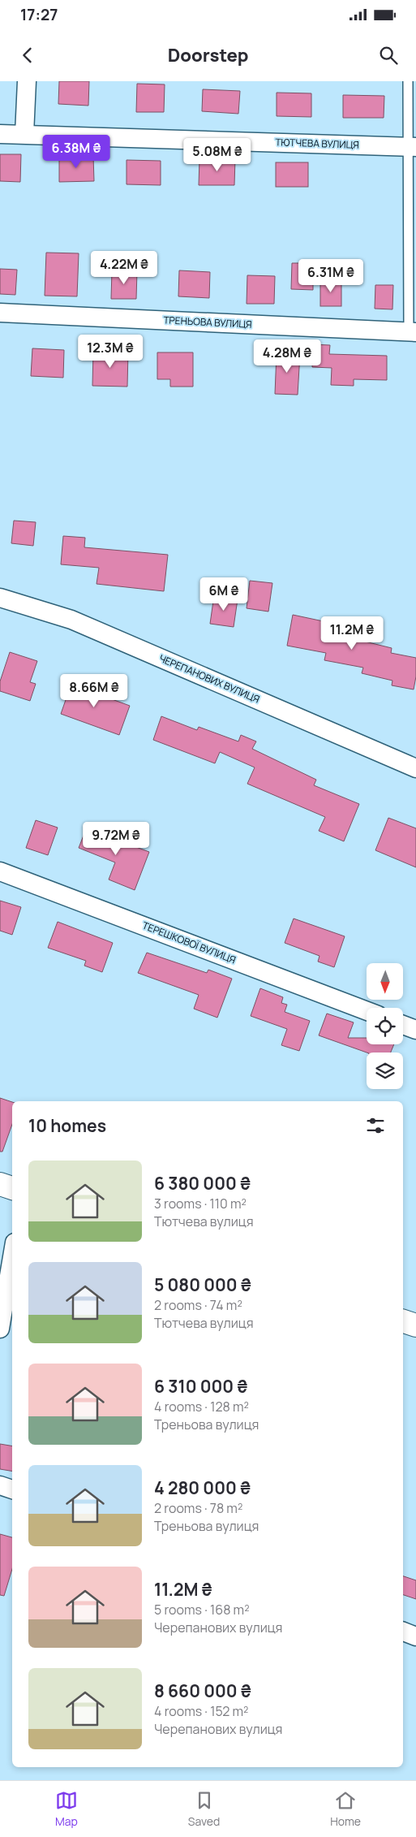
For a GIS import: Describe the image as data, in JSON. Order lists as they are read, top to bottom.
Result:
{
  "streets": {
    "street": [
      "ТЮТЧЕВА ВУЛИЦЯ",
      "ТРЕНЬОВА ВУЛИЦЯ",
      "ЧЕРЕПАНОВИХ ВУЛИЦЯ",
      "ТЕРЕШКОВОЇ ВУЛИЦЯ"
    ]
  },
  "north": "bottom",
  "page": {
    "status": "17:27",
    "header": "Doorstep",
    "price": [
      "6.38M ₴",
      "5.08M ₴",
      "4.22M ₴",
      "6.31M ₴",
      "12.3M ₴",
      "4.28M ₴",
      "6M ₴",
      "11.2M ₴",
      "8.66M ₴",
      "9.72M ₴"
    ],
    "heading": "10 homes",
    "list": [
      {
        "name": "6 380 000 ₴",
        "note": "3 rooms · 110 m² · Тютчева вулиця"
      },
      {
        "name": "5 080 000 ₴",
        "note": "2 rooms · 74 m² · Тютчева вулиця"
      },
      {
        "name": "6 310 000 ₴",
        "note": "4 rooms · 128 m² · Треньова вулиця"
      },
      {
        "name": "4 280 000 ₴",
        "note": "2 rooms · 78 m² · Треньова вулиця"
      },
      {
        "name": "11.2M ₴",
        "note": "5 rooms · 168 m² · Черепанових вулиця"
      },
      {
        "name": "8 660 000 ₴",
        "note": "4 rooms · 152 m² · Черепанових вулиця"
      }
    ],
    "tabs": ["Map", "Saved", "Home"]
  }
}
